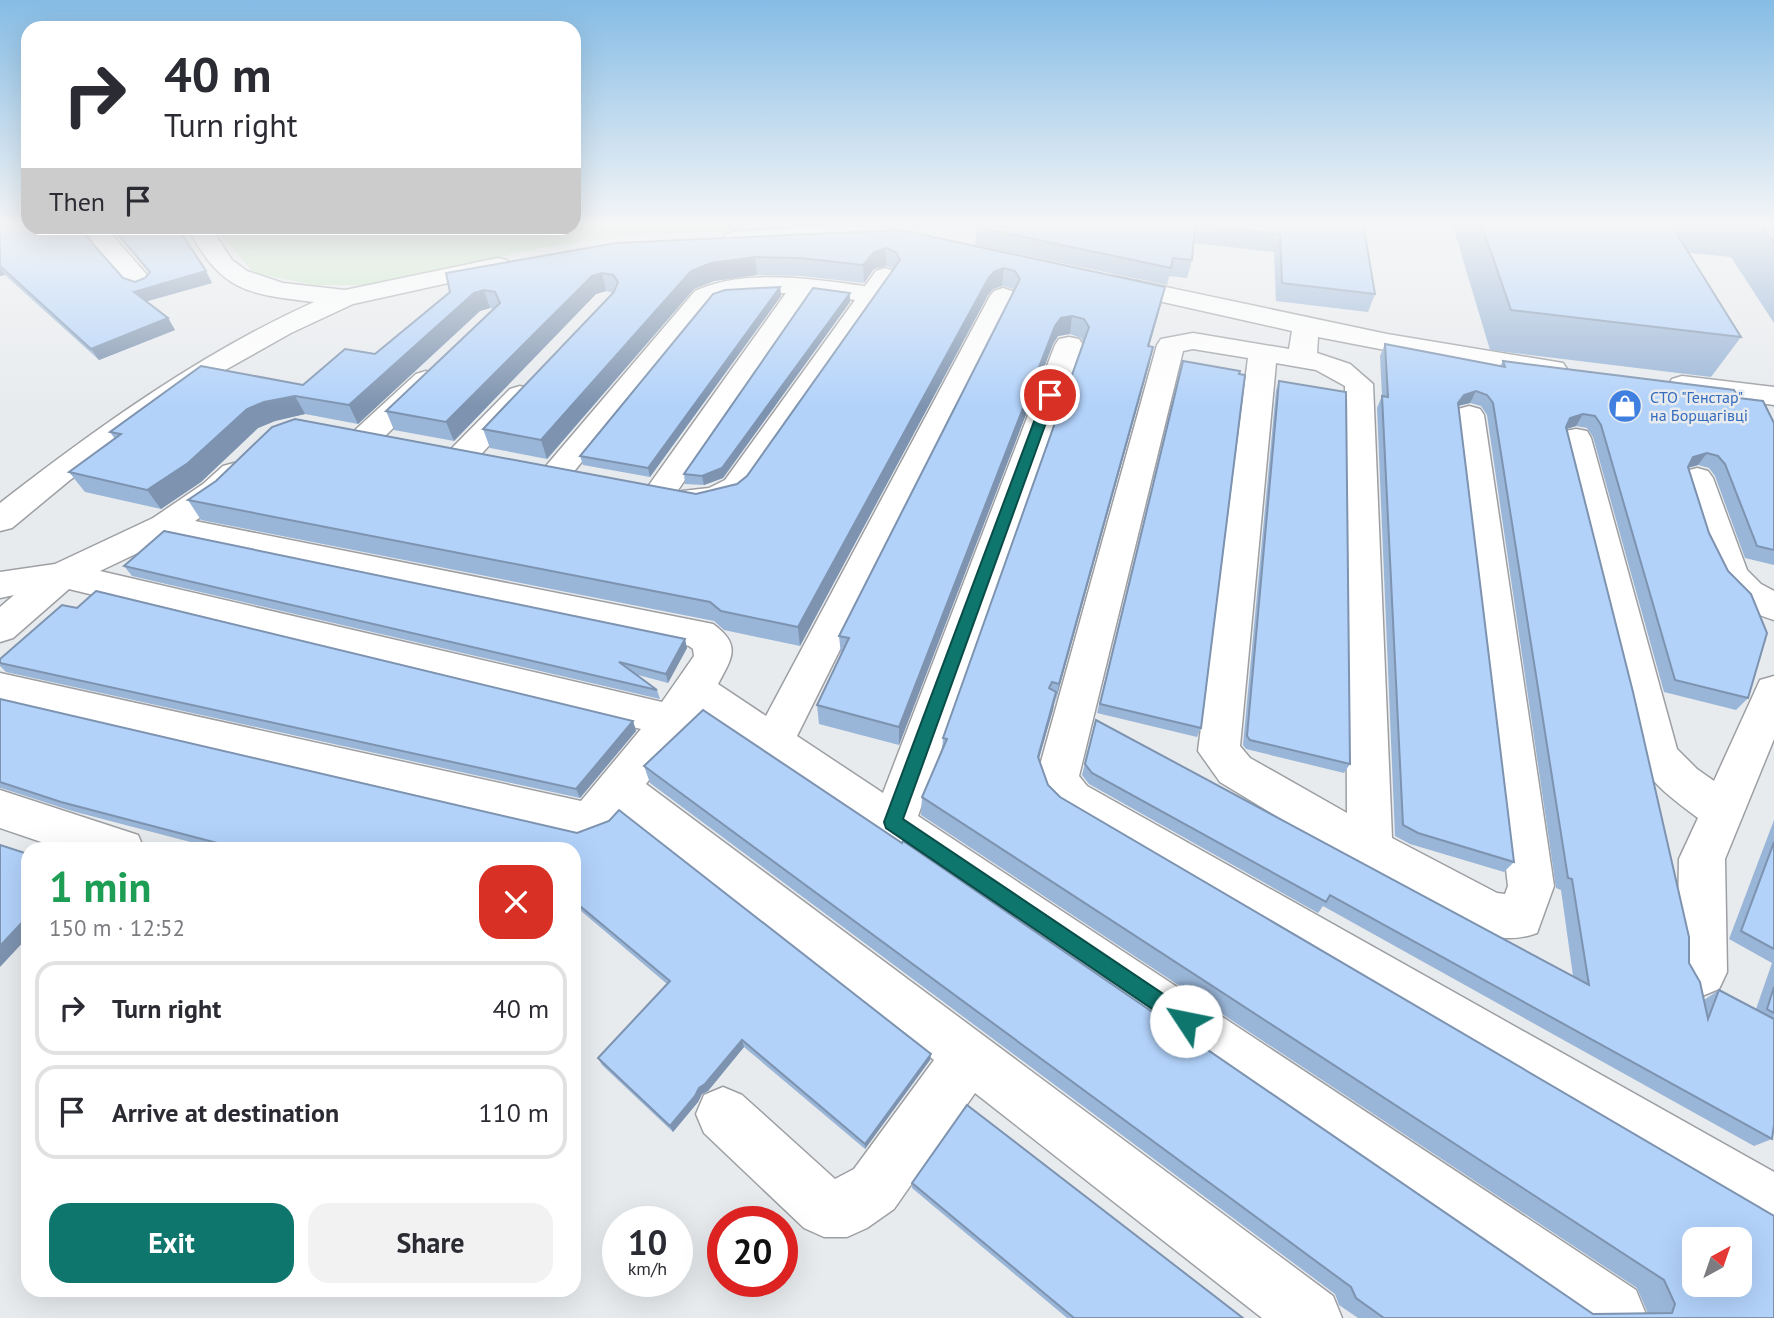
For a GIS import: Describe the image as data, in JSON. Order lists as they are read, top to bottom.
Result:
{
  "places": {
    "shop": ["СТО \"Генстар\" на Борщагівці"]
  },
  "north": "top right",
  "page": {
    "turn": ["40 m", "Turn right"],
    "then": "Then",
    "heading": ["1 min", "150 m · 12:52"],
    "list": [
      {
        "name": "Turn right",
        "value": "40 m"
      },
      {
        "name": "Arrive at destination",
        "value": "110 m"
      }
    ],
    "buttons": ["Exit", "Share"],
    "speed": "10 km/h",
    "limit": "20"
  }
}
